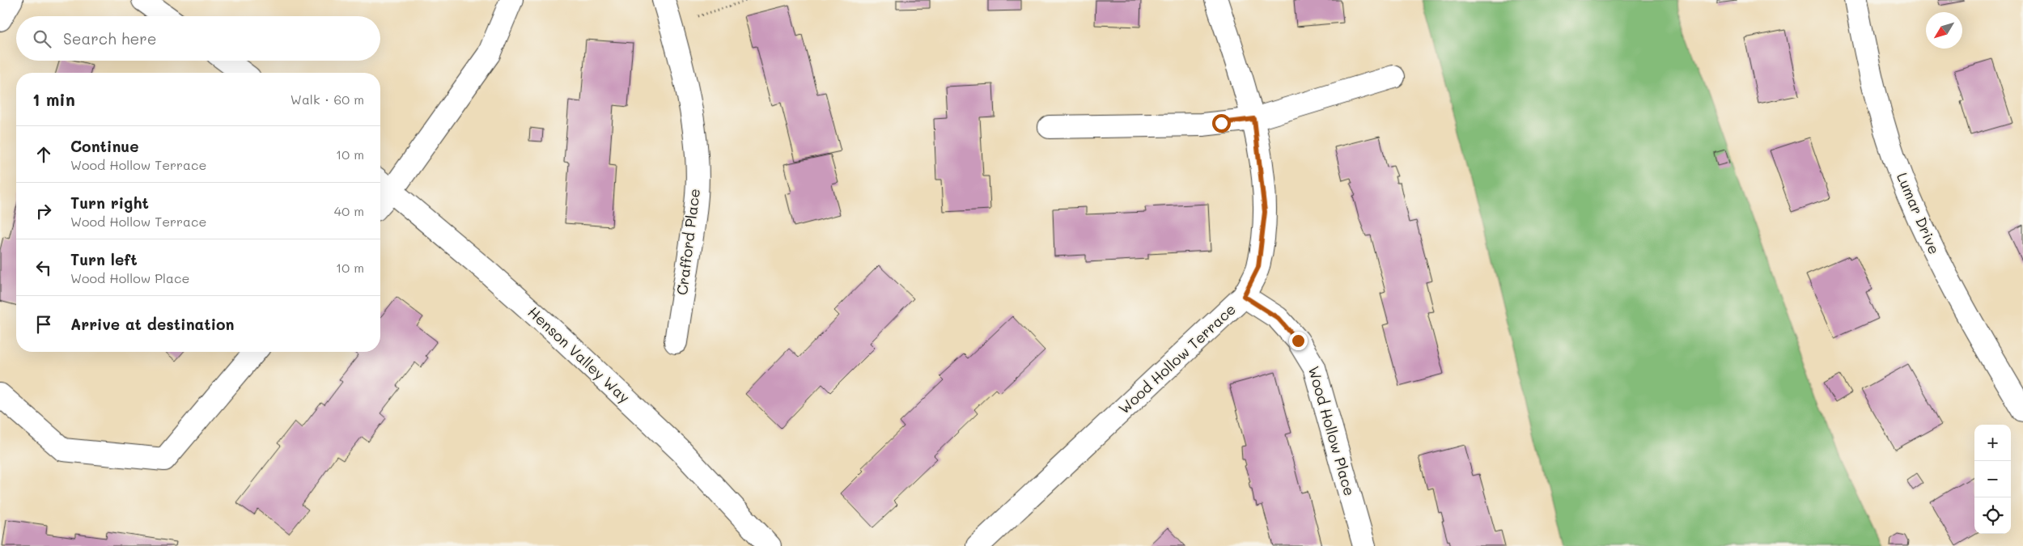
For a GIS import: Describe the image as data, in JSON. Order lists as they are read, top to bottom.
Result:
{
  "streets": {
    "street": [
      "Lumar Drive",
      "Crafford Place",
      "Henson Valley Way",
      "Wood Hollow Terrace",
      "Wood Hollow Place"
    ]
  },
  "crossings": [
    ["Wood Hollow Terrace", "Wood Hollow Place"]
  ],
  "north": "bottom left",
  "page": {
    "search": "Search here",
    "heading": ["1 min", "Walk · 60 m"],
    "list": [
      ["Continue", "Wood Hollow Terrace", "10 m"],
      ["Turn right", "Wood Hollow Terrace", "40 m"],
      ["Turn left", "Wood Hollow Place", "10 m"],
      "Arrive at destination"
    ],
    "map_buttons": ["+", "−"]
  }
}
